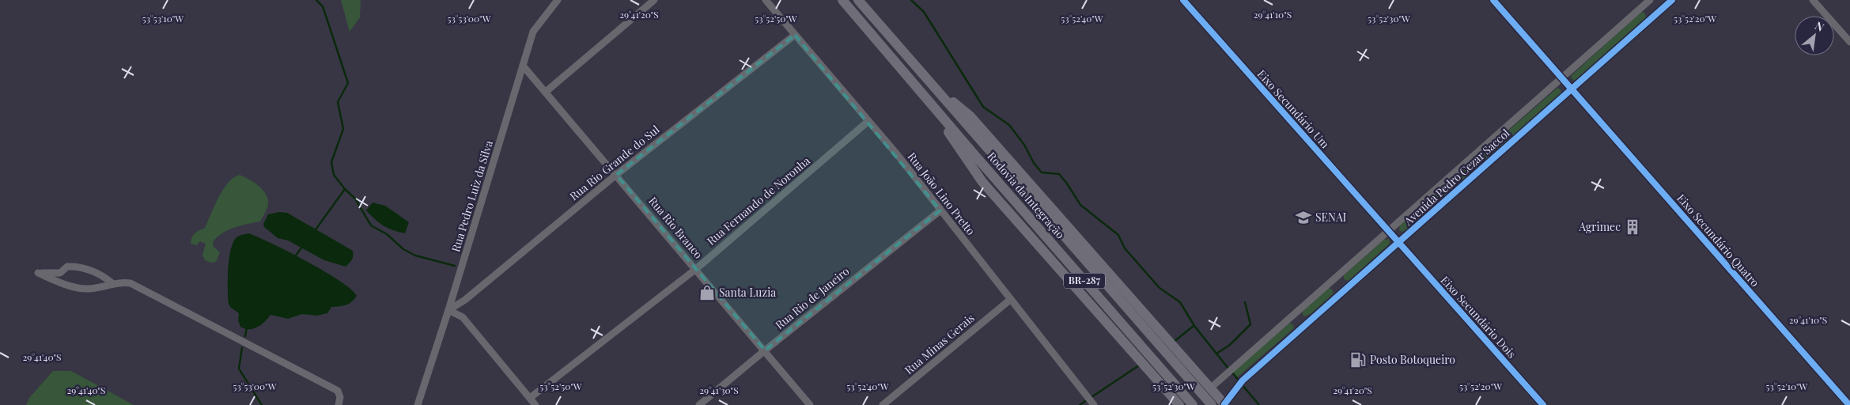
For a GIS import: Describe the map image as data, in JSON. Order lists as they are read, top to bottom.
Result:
{
  "streets": {
    "highway": ["Rodovia da Integração", "BR-287"],
    "street": [
      "Eixo Secundário Um",
      "Rua Rio Grande do Sul",
      "Avenida Pedro Cezar Saccol",
      "Rua João Lino Pretto",
      "Rua Pedro Luiz da Silva",
      "Rua Fernando de Noronha",
      "Rua Rio Branco",
      "Eixo Secundário Quatro",
      "Rua Rio de Janeiro",
      "Eixo Secundário Dois",
      "Rua Minas Gerais"
    ]
  },
  "crossings": [
    ["Eixo Secundário Um", "Avenida Pedro Cezar Saccol"],
    ["Eixo Secundário Um", "Eixo Secundário Dois"],
    ["Rua Rio Grande do Sul", "Rua João Lino Pretto"],
    ["Rua Rio Grande do Sul", "Rua Pedro Luiz da Silva"],
    ["Rua Rio Grande do Sul", "Rua Rio Branco"],
    ["Avenida Pedro Cezar Saccol", "Eixo Secundário Quatro"],
    ["Avenida Pedro Cezar Saccol", "BR-287"],
    ["Avenida Pedro Cezar Saccol", "Eixo Secundário Dois"],
    ["Rua João Lino Pretto", "Rua Fernando de Noronha"],
    ["Rua João Lino Pretto", "Rua Rio de Janeiro"],
    ["Rua João Lino Pretto", "Rua Minas Gerais"],
    ["Rodovia da Integração", "BR-287"],
    ["Rua Pedro Luiz da Silva", "Rua Rio Branco"],
    ["Rua Fernando de Noronha", "Rua Rio Branco"],
    ["Rua Rio Branco", "Rua Rio de Janeiro"]
  ],
  "places": {
    "school or university": ["SENAI"],
    "building": ["Agrimec"],
    "shop": ["Santa Luzia"],
    "fuel station": ["Posto Botoqueiro"]
  },
  "north": "top right",
  "coordinates": [
    "29°41'20\"S",
    "29°41'10\"S",
    "53°53'10\"W",
    "53°53'00\"W",
    "53°52'50\"W",
    "53°52'40\"W",
    "53°52'30\"W",
    "53°52'20\"W",
    "29°41'40\"S",
    "53°52'10\"W",
    "29°41'30\"S"
  ]
}
